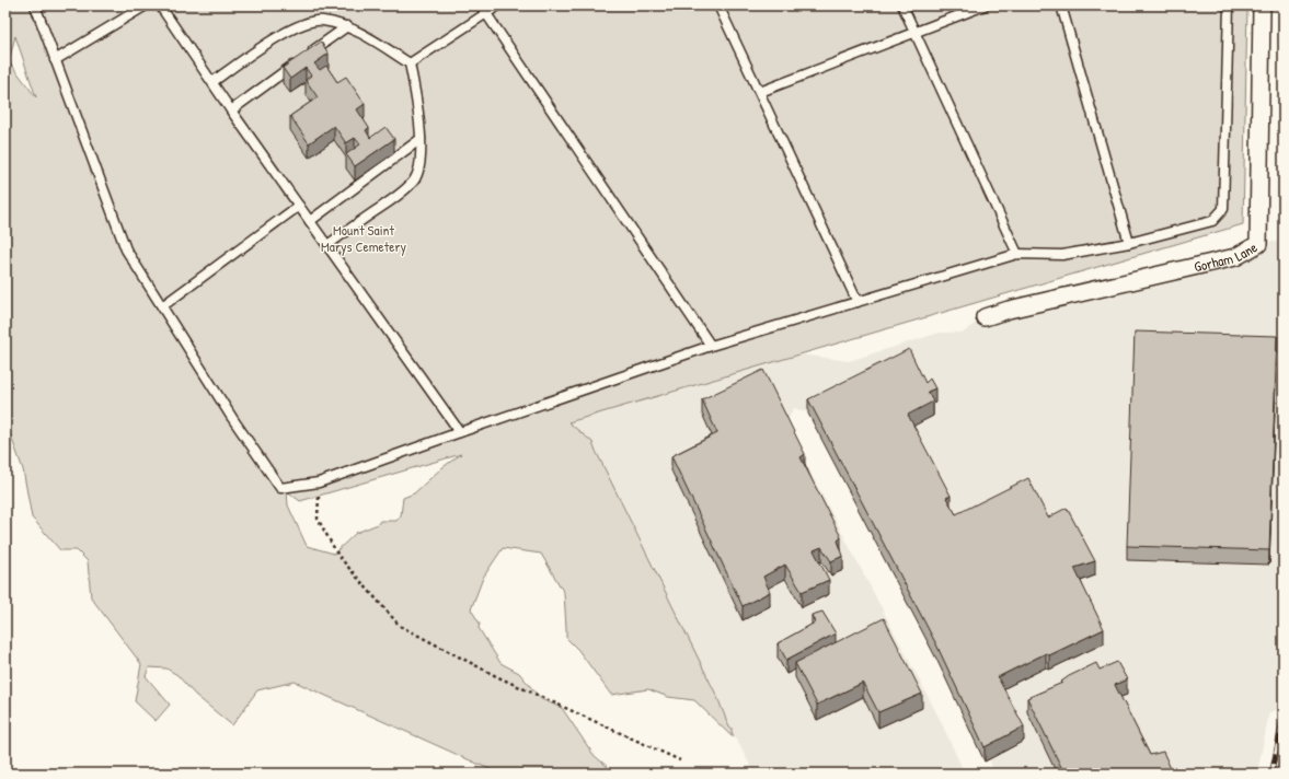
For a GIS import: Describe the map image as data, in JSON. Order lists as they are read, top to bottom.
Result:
{
  "streets": {
    "street": ["Gorham Lane"]
  },
  "parks": ["Mount Saint Marys Cemetery"]
}
